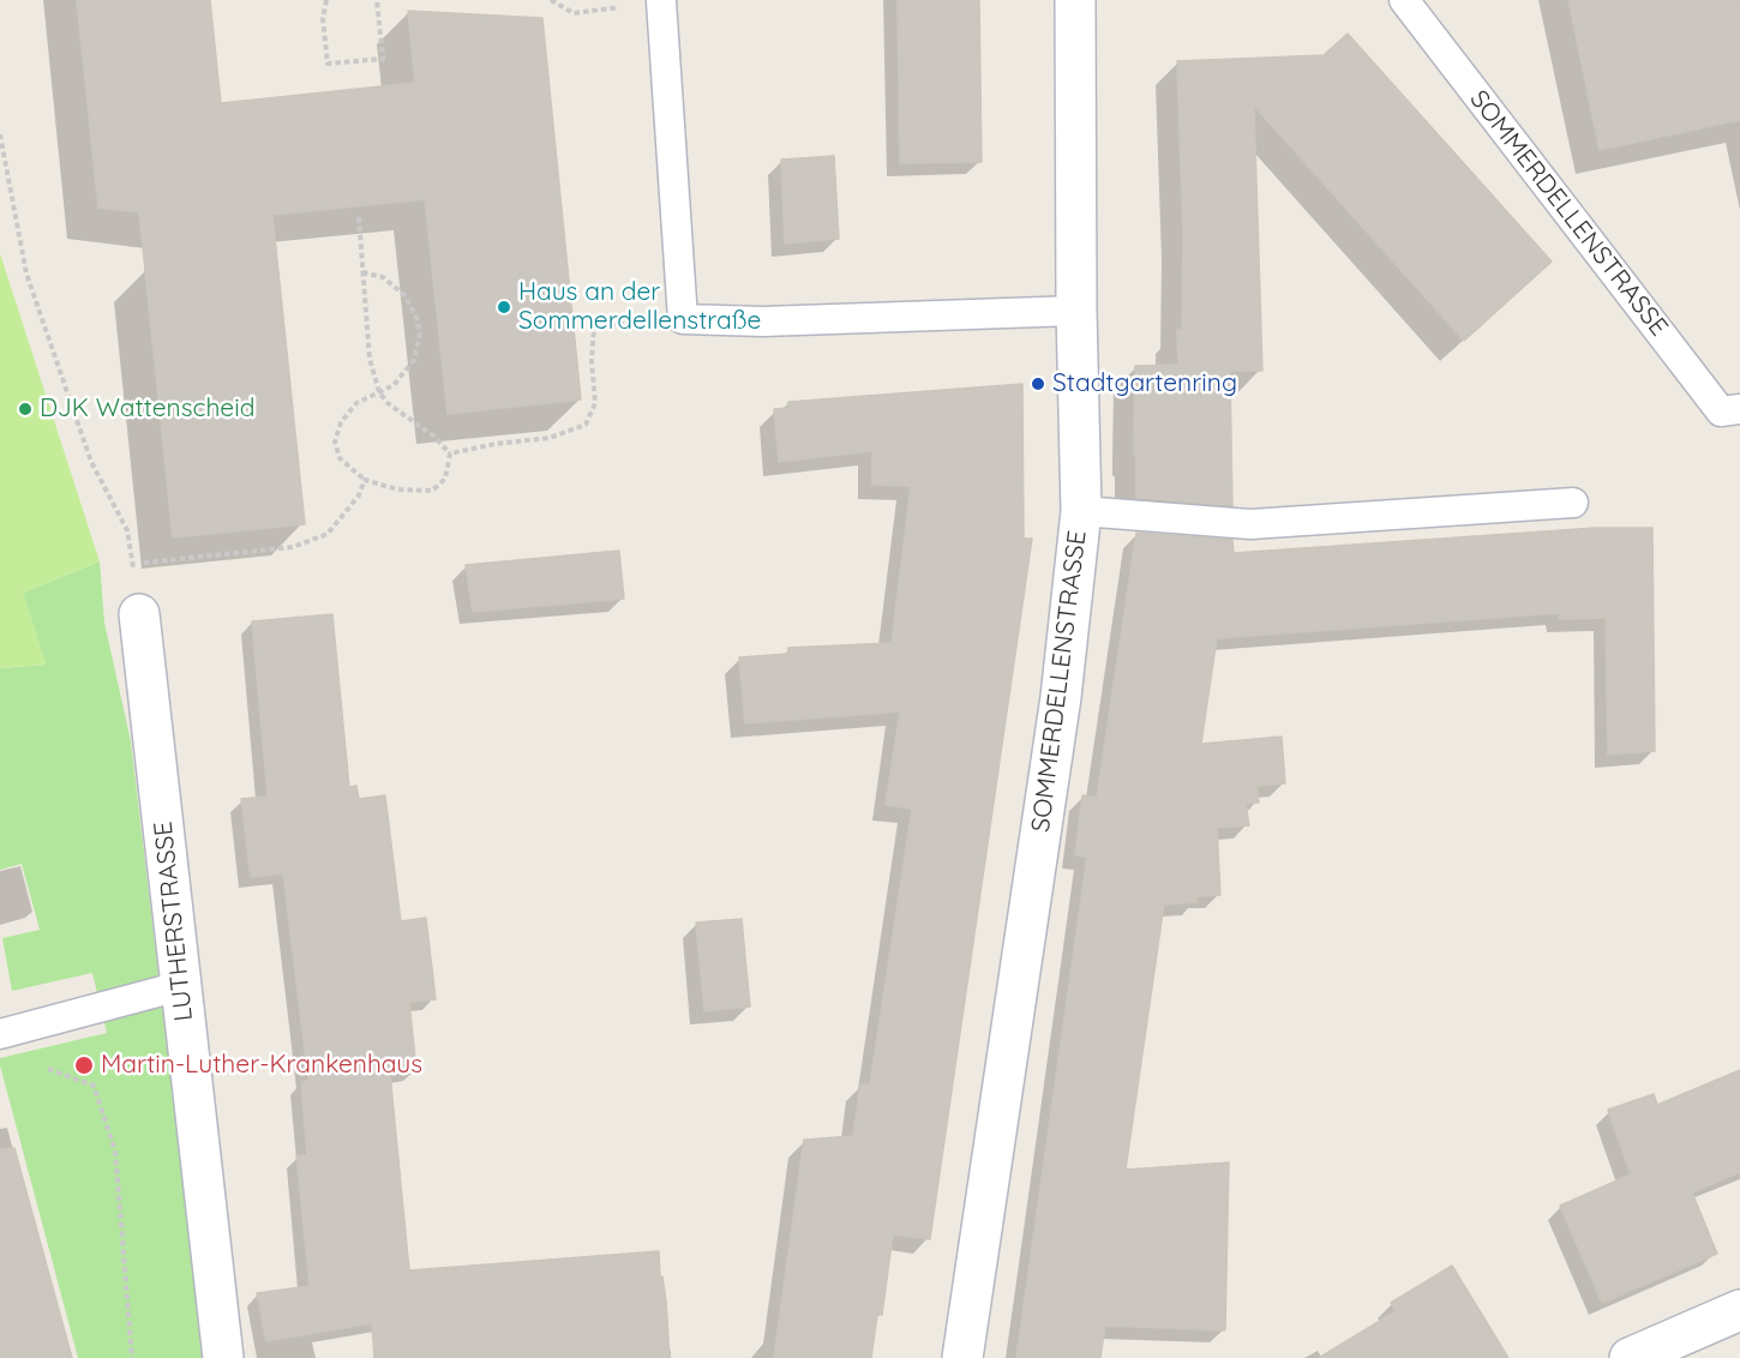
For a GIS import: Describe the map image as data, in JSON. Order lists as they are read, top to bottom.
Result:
{
  "streets": {
    "street": ["SOMMERDELLENSTRASSE", "LUTHERSTRASSE"]
  },
  "places": [
    "Haus an der Sommerdellenstraße",
    "Stadtgartenring",
    "DJK Wattenscheid",
    "Martin-Luther-Krankenhaus"
  ]
}
